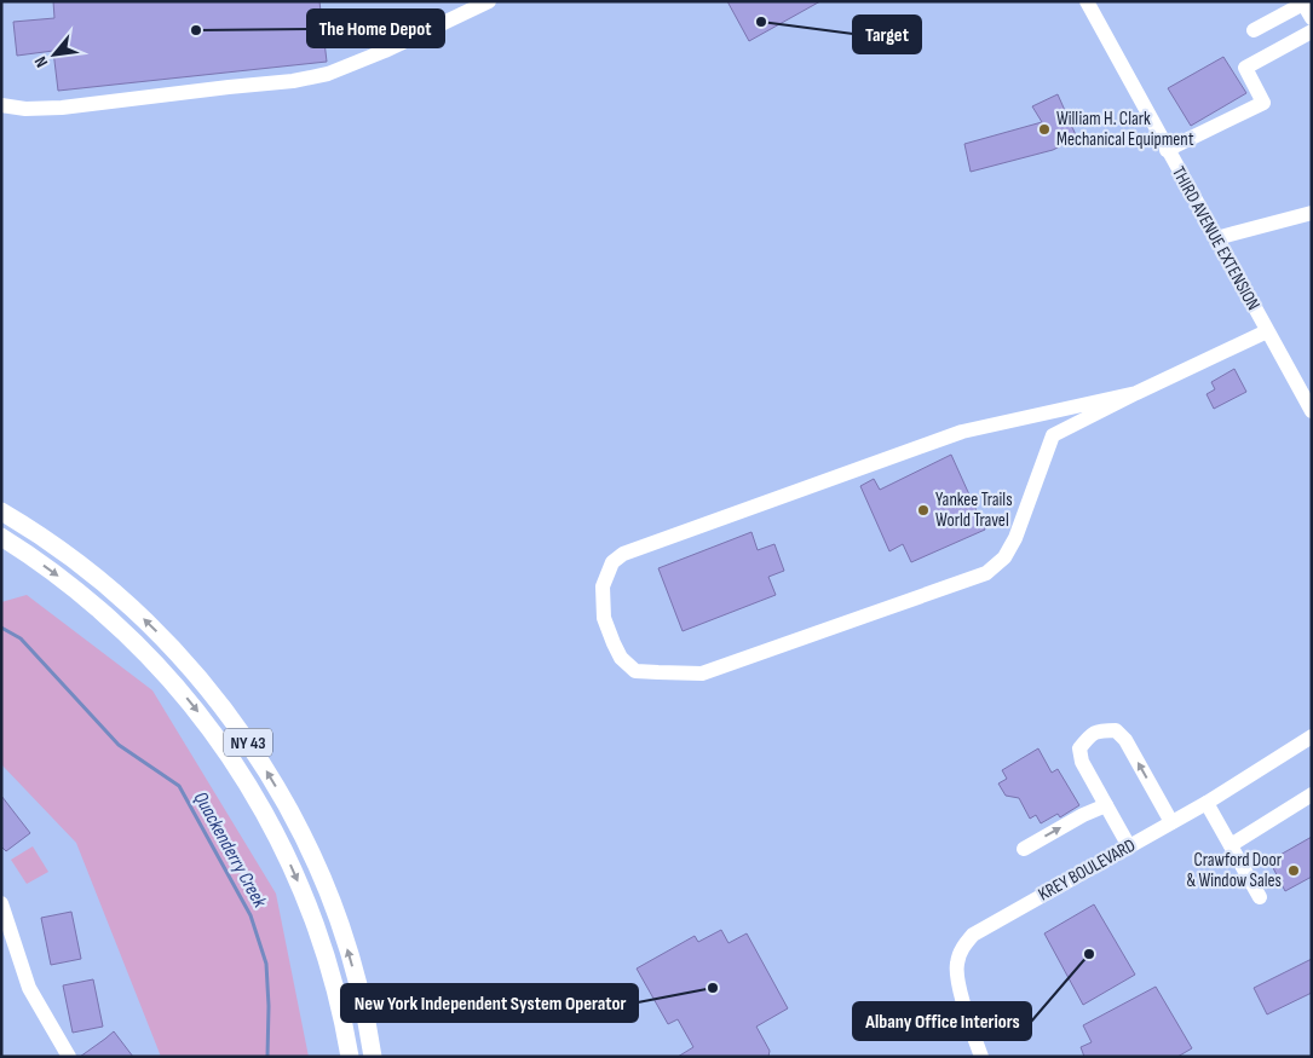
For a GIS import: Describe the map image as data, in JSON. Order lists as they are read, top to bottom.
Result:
{
  "streets": {
    "main road": ["NY 43"],
    "street": ["THIRD AVENUE EXTENSION", "KREY BOULEVARD"]
  },
  "water": ["Quackenderry Creek"],
  "places": [
    "Target",
    "The Home Depot",
    "William H. Clark Mechanical Equipment",
    "Yankee Trails World Travel",
    "Crawford Door & Window Sales",
    "Albany Office Interiors",
    "New York Independent System Operator"
  ],
  "north": "bottom left"
}
